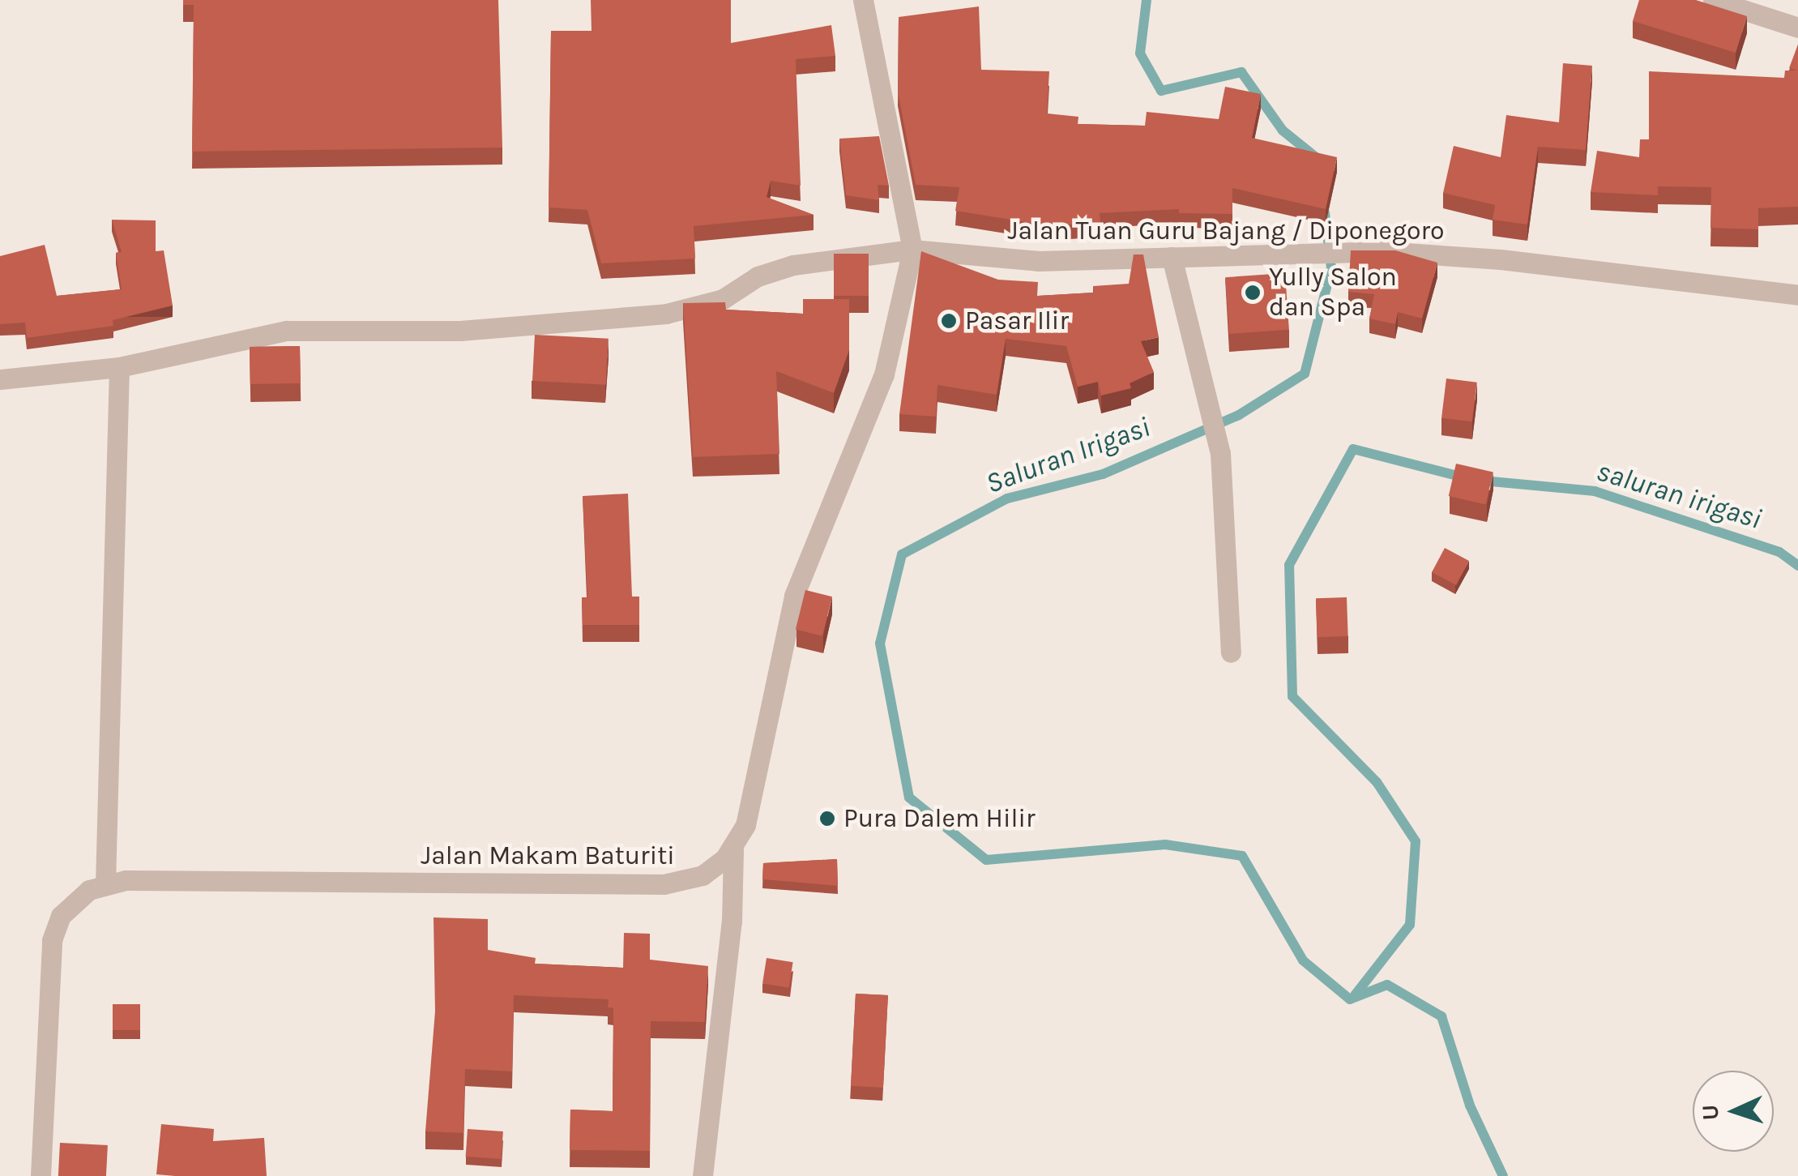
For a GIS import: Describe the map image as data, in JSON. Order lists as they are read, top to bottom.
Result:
{
  "streets": {
    "street": ["Jalan Tuan Guru Bajang / Diponegoro", "Jalan Makam Baturiti"]
  },
  "crossings": [
    ["Jalan Tuan Guru Bajang / Diponegoro", "Jalan Makam Baturiti"]
  ],
  "water": ["Saluran Irigasi", "saluran irigasi"],
  "places": ["Yully Salon dan Spa", "Pasar Ilir", "Pura Dalem Hilir"],
  "north": "left"
}
